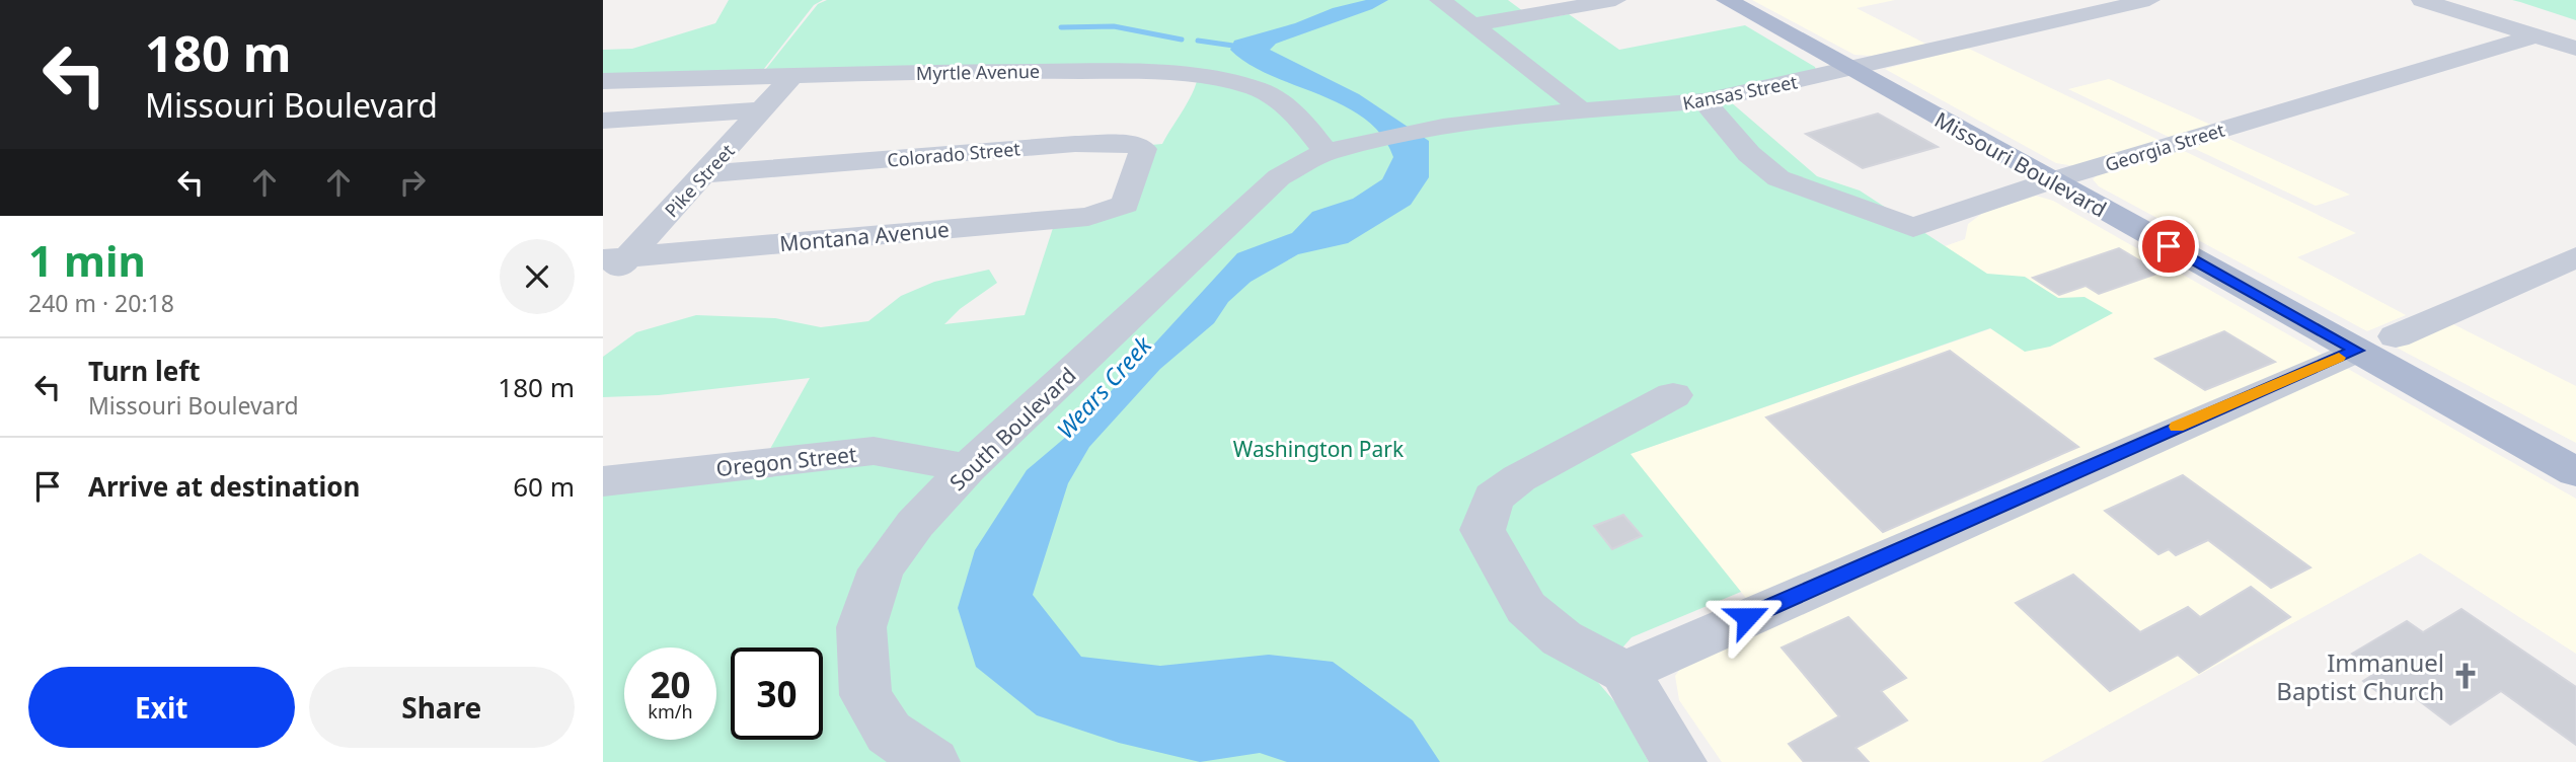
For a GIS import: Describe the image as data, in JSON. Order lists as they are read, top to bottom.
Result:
{
  "streets": {
    "main road": ["Missouri Boulevard"],
    "street": [
      "Myrtle Avenue",
      "Kansas Street",
      "Georgia Street",
      "Colorado Street",
      "Pike Street",
      "Montana Avenue",
      "South Boulevard",
      "Oregon Street"
    ]
  },
  "crossings": [
    ["Myrtle Avenue", "Kansas Street"],
    ["Myrtle Avenue", "Pike Street"],
    ["Myrtle Avenue", "South Boulevard"],
    ["Kansas Street", "Georgia Street"],
    ["Kansas Street", "Missouri Boulevard"],
    ["Kansas Street", "South Boulevard"],
    ["Georgia Street", "Missouri Boulevard"],
    ["Colorado Street", "Pike Street"],
    ["Colorado Street", "Montana Avenue"],
    ["Pike Street", "Montana Avenue"],
    ["South Boulevard", "Oregon Street"]
  ],
  "water": ["Wears Creek"],
  "parks": ["Washington Park"],
  "places": {
    "church": ["Immanuel Baptist Church"]
  },
  "page": {
    "turn": ["180 m", "Missouri Boulevard"],
    "heading": ["1 min", "240 m · 20:18"],
    "list": [
      {
        "name": "Turn left",
        "note": "Missouri Boulevard",
        "value": "180 m"
      },
      {
        "name": "Arrive at destination",
        "value": "60 m"
      }
    ],
    "speed": "20 km/h",
    "limit": "30",
    "buttons": ["Exit", "Share"]
  }
}
